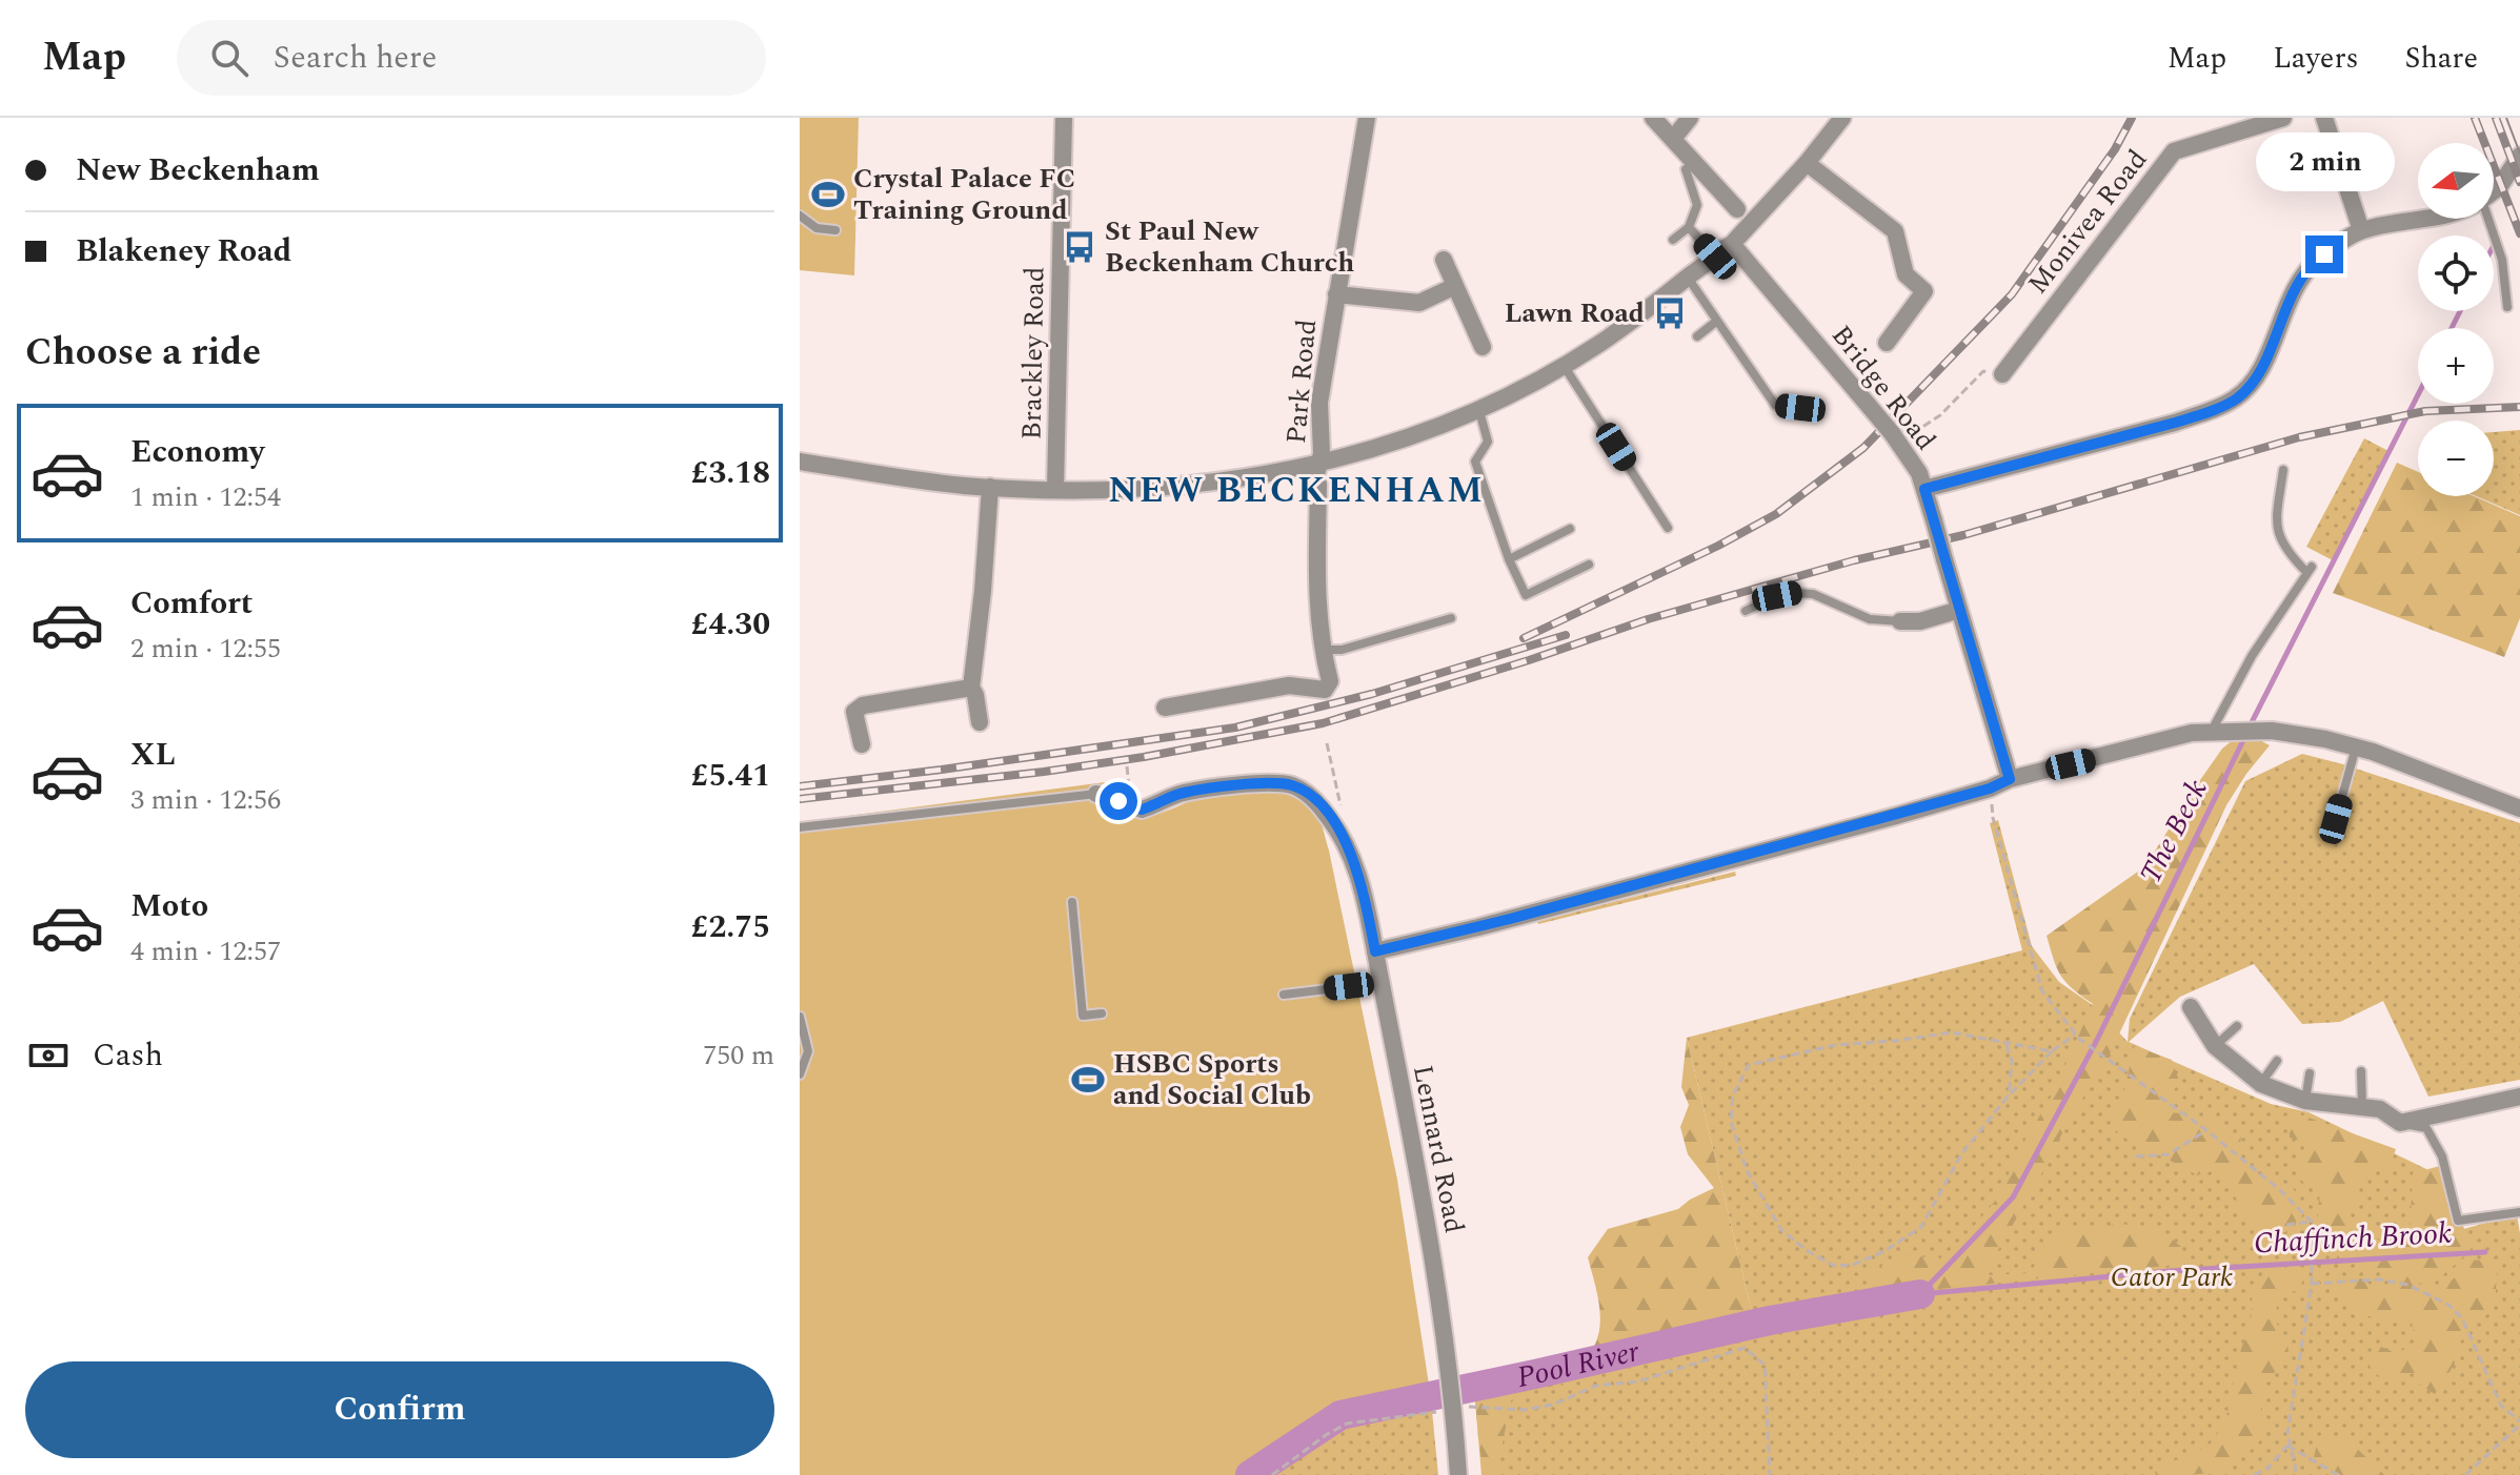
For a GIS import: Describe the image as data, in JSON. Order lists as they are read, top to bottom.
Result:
{
  "streets": {
    "street": [
      "Monivea Road",
      "Brackley Road",
      "Park Road",
      "Bridge Road",
      "Lennard Road"
    ]
  },
  "districts": ["NEW BECKENHAM"],
  "water": ["The Beck", "Chaffinch Brook", "Pool River"],
  "parks": ["Cator Park"],
  "places": {
    "sports": ["Crystal Palace FC Training Ground", "HSBC Sports and Social Club"],
    "bus stop": ["St Paul New Beckenham Church", "Lawn Road"]
  },
  "north": "left",
  "page": {
    "header": "Map",
    "search": "Search here",
    "nav": ["Map", "Layers", "Share"],
    "banner": ["New Beckenham", "Blakeney Road"],
    "bubble": "2 min",
    "map_buttons": ["+", "−"],
    "heading": "Choose a ride",
    "list": [
      {
        "name": "Economy",
        "note": "1 min · 12:54",
        "value": "£3.18"
      },
      {
        "name": "Comfort",
        "note": "2 min · 12:55",
        "value": "£4.30"
      },
      {
        "name": "XL",
        "note": "3 min · 12:56",
        "value": "£5.41"
      },
      {
        "name": "Moto",
        "note": "4 min · 12:57",
        "value": "£2.75"
      }
    ],
    "pay": ["Cash", "750 m"],
    "buttons": "Confirm"
  }
}
